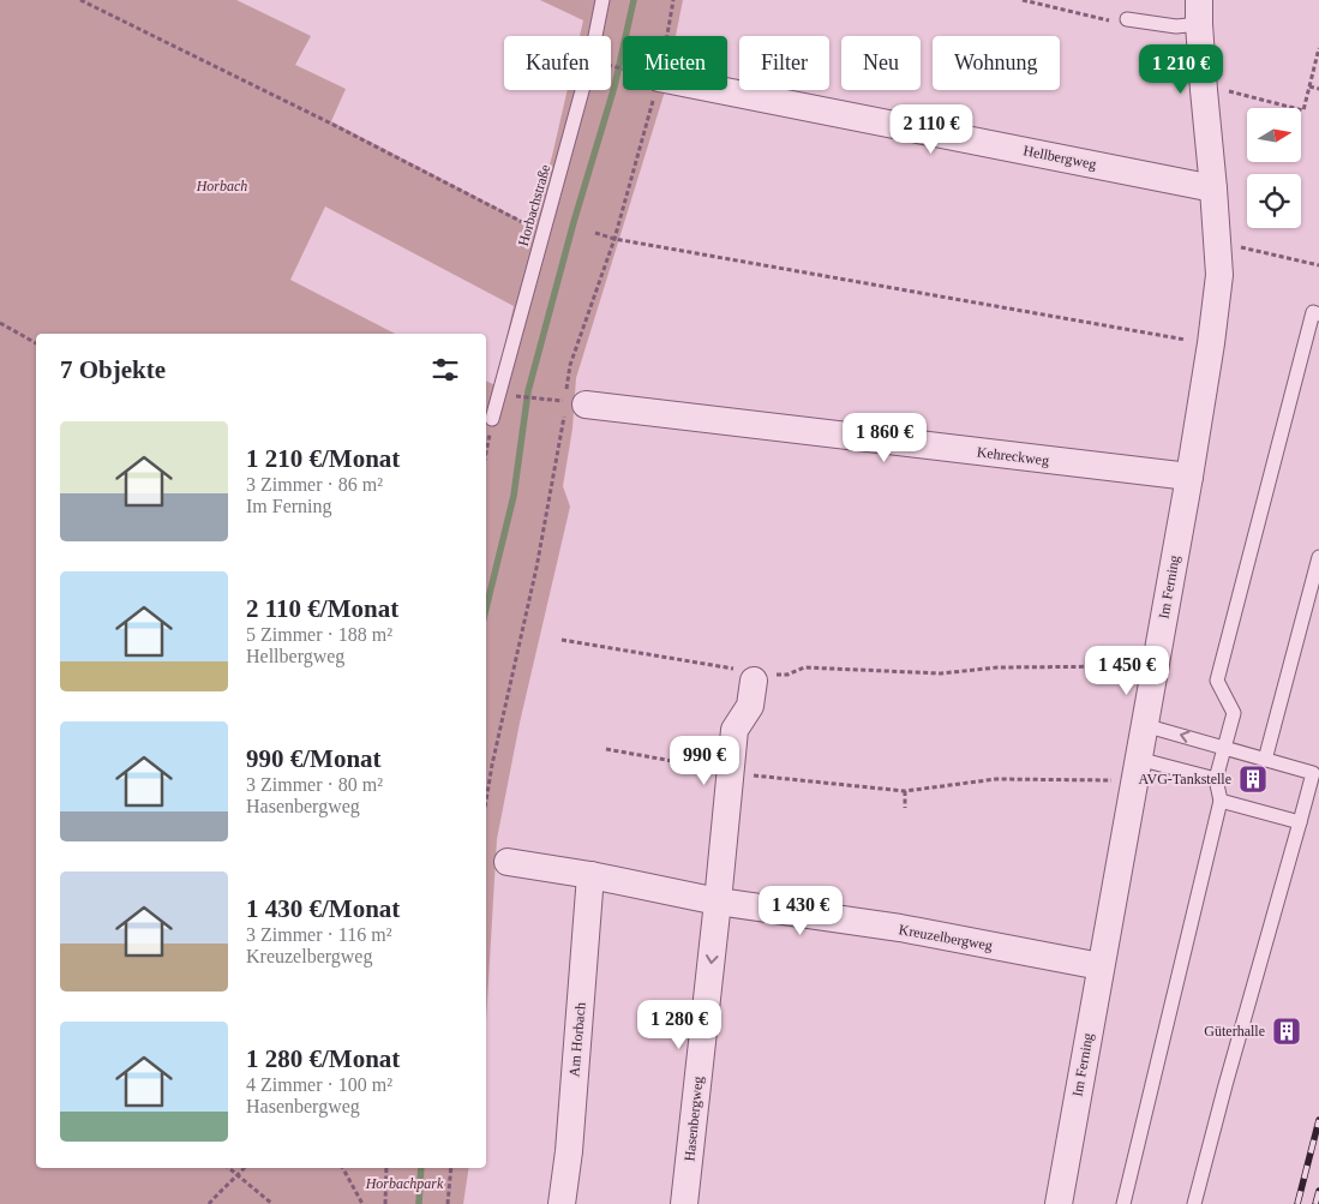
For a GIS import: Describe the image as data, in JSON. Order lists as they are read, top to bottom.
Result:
{
  "streets": {
    "street": [
      "Hellbergweg",
      "Kehreckweg",
      "Im Ferning",
      "Kreuzelbergweg",
      "Am Horbach",
      "Hasenbergweg"
    ],
    "lane": ["Horbachstraße"]
  },
  "crossings": [
    ["Hellbergweg", "Im Ferning"],
    ["Kehreckweg", "Im Ferning"],
    ["Im Ferning", "Kreuzelbergweg"],
    ["Kreuzelbergweg", "Am Horbach"],
    ["Kreuzelbergweg", "Hasenbergweg"]
  ],
  "one_way": ["Hasenbergweg"],
  "parks": ["Horbach", "Horbachpark"],
  "places": {
    "building": ["AVG-Tankstelle", "Güterhalle"]
  },
  "north": "right",
  "page": {
    "chip": [
      "Kaufen",
      "Mieten",
      "Filter",
      "Neu",
      "Wohnung"
    ],
    "price": [
      "1 210 €",
      "2 110 €",
      "1 860 €",
      "1 450 €",
      "990 €",
      "1 430 €",
      "1 280 €"
    ],
    "heading": "7 Objekte",
    "list": [
      {
        "name": "1 210 €/Monat",
        "note": "3 Zimmer · 86 m² · Im Ferning"
      },
      {
        "name": "2 110 €/Monat",
        "note": "5 Zimmer · 188 m² · Hellbergweg"
      },
      {
        "name": "990 €/Monat",
        "note": "3 Zimmer · 80 m² · Hasenbergweg"
      },
      {
        "name": "1 430 €/Monat",
        "note": "3 Zimmer · 116 m² · Kreuzelbergweg"
      },
      {
        "name": "1 280 €/Monat",
        "note": "4 Zimmer · 100 m² · Hasenbergweg"
      }
    ]
  }
}
